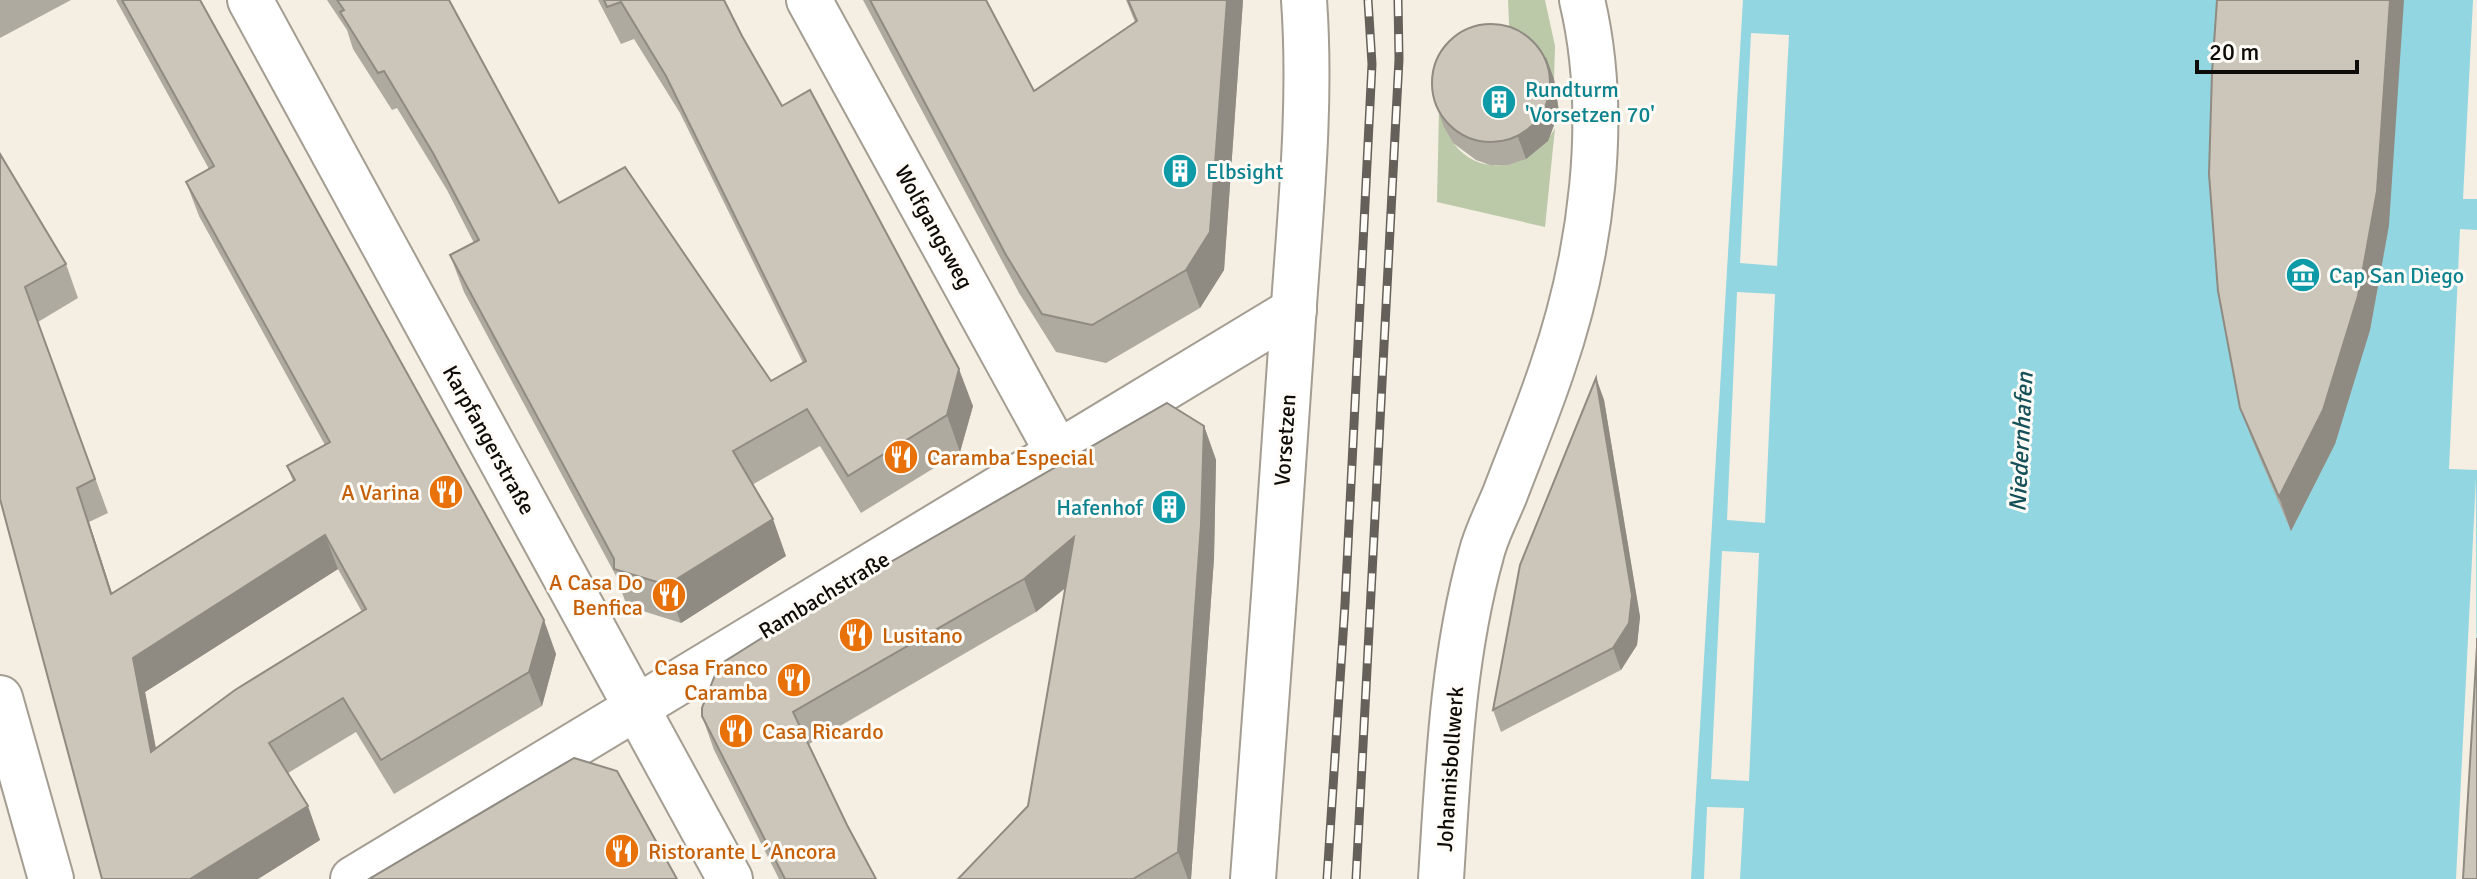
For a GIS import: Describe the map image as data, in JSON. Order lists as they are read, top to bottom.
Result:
{
  "streets": {
    "street": [
      "Wolfgangsweg",
      "Karpfangerstraße",
      "Vorsetzen",
      "Rambachstraße",
      "Johannisbollwerk"
    ]
  },
  "crossings": [
    ["Wolfgangsweg", "Rambachstraße"],
    ["Karpfangerstraße", "Rambachstraße"],
    ["Vorsetzen", "Rambachstraße"]
  ],
  "water": ["Niedernhafen"],
  "places": {
    "building": ["Rundturm 'Vorsetzen 70'", "Elbsight", "Hafenhof"],
    "museum": ["Cap San Diego"],
    "restaurant": [
      "Caramba Especial",
      "A Varina",
      "A Casa Do Benfica",
      "Lusitano",
      "Casa Franco Caramba",
      "Casa Ricardo",
      "Ristorante L´Ancora"
    ]
  },
  "scale_bar": "20 m"
}
